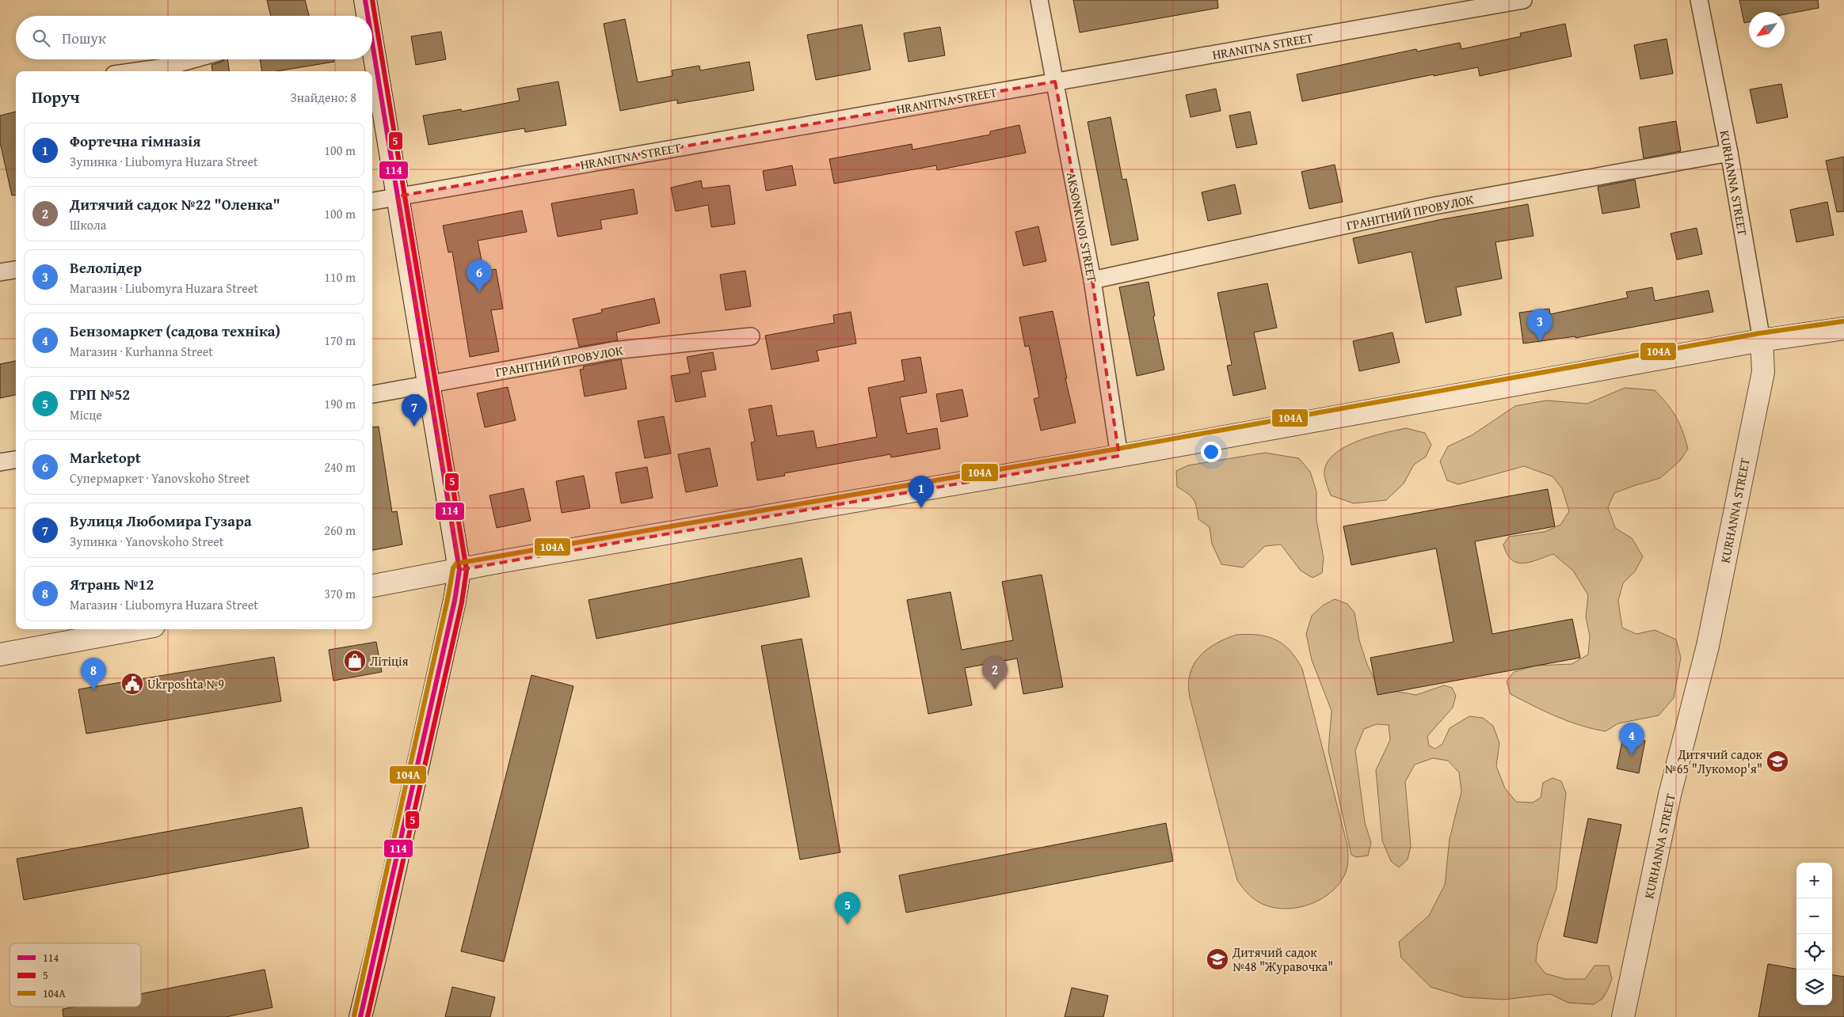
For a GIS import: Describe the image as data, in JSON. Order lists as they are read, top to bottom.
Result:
{
  "streets": {
    "street": [
      "HRANITNA STREET",
      "KURHANNA STREET",
      "ГРАНІТНИЙ ПРОВУЛОК",
      "AKSONKINOI STREET"
    ]
  },
  "crossings": [
    ["HRANITNA STREET", "AKSONKINOI STREET"],
    ["KURHANNA STREET", "ГРАНІТНИЙ ПРОВУЛОК"],
    ["ГРАНІТНИЙ ПРОВУЛОК", "AKSONKINOI STREET"]
  ],
  "places": {
    "shop": ["Літіція"],
    "public building": ["Ukrposhta №9"],
    "school or university": ["Дитячий садок №65 \"Лукомор'я\"", "Дитячий садок №48 \"Журавочка\""]
  },
  "lines": ["transit line 114", "transit line 5", "transit line 104А"],
  "legend": ["114", "5", "104А"],
  "north": "bottom left",
  "page": {
    "search": "Пошук",
    "heading": ["Поруч", "Знайдено: 8"],
    "list": [
      {
        "mark": "1",
        "name": "Фортечна гімназія",
        "note": "Зупинка · Liubomyra Huzara Street",
        "value": "100 m"
      },
      {
        "mark": "2",
        "name": "Дитячий садок №22 \"Оленка\"",
        "note": "Школа",
        "value": "100 m"
      },
      {
        "mark": "3",
        "name": "Велолідер",
        "note": "Магазин · Liubomyra Huzara Street",
        "value": "110 m"
      },
      {
        "mark": "4",
        "name": "Бензомаркет (садова техніка)",
        "note": "Магазин · Kurhanna Street",
        "value": "170 m"
      },
      {
        "mark": "5",
        "name": "ГРП №52",
        "note": "Місце",
        "value": "190 m"
      },
      {
        "mark": "6",
        "name": "Marketopt",
        "note": "Супермаркет · Yanovskoho Street",
        "value": "240 m"
      },
      {
        "mark": "7",
        "name": "Вулиця Любомира Гузара",
        "note": "Зупинка · Yanovskoho Street",
        "value": "260 m"
      },
      {
        "mark": "8",
        "name": "Ятрань №12",
        "note": "Магазин · Liubomyra Huzara Street",
        "value": "370 m"
      }
    ],
    "pins": [
      "6",
      "3",
      "7",
      "1",
      "2",
      "8",
      "4",
      "5"
    ],
    "map_buttons": ["+", "−"]
  }
}
